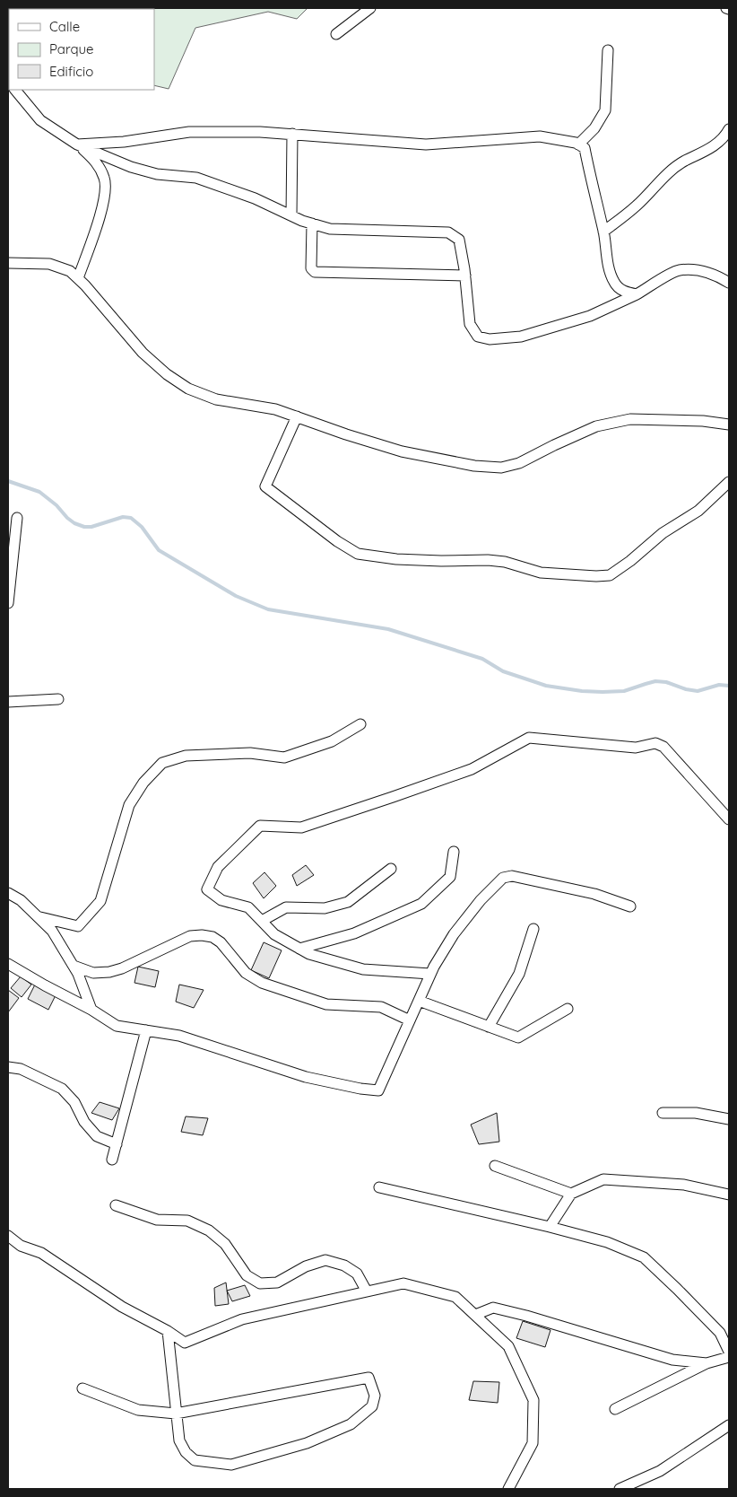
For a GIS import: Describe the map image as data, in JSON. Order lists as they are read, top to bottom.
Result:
{
  "legend": ["Calle", "Parque", "Edificio"]
}
